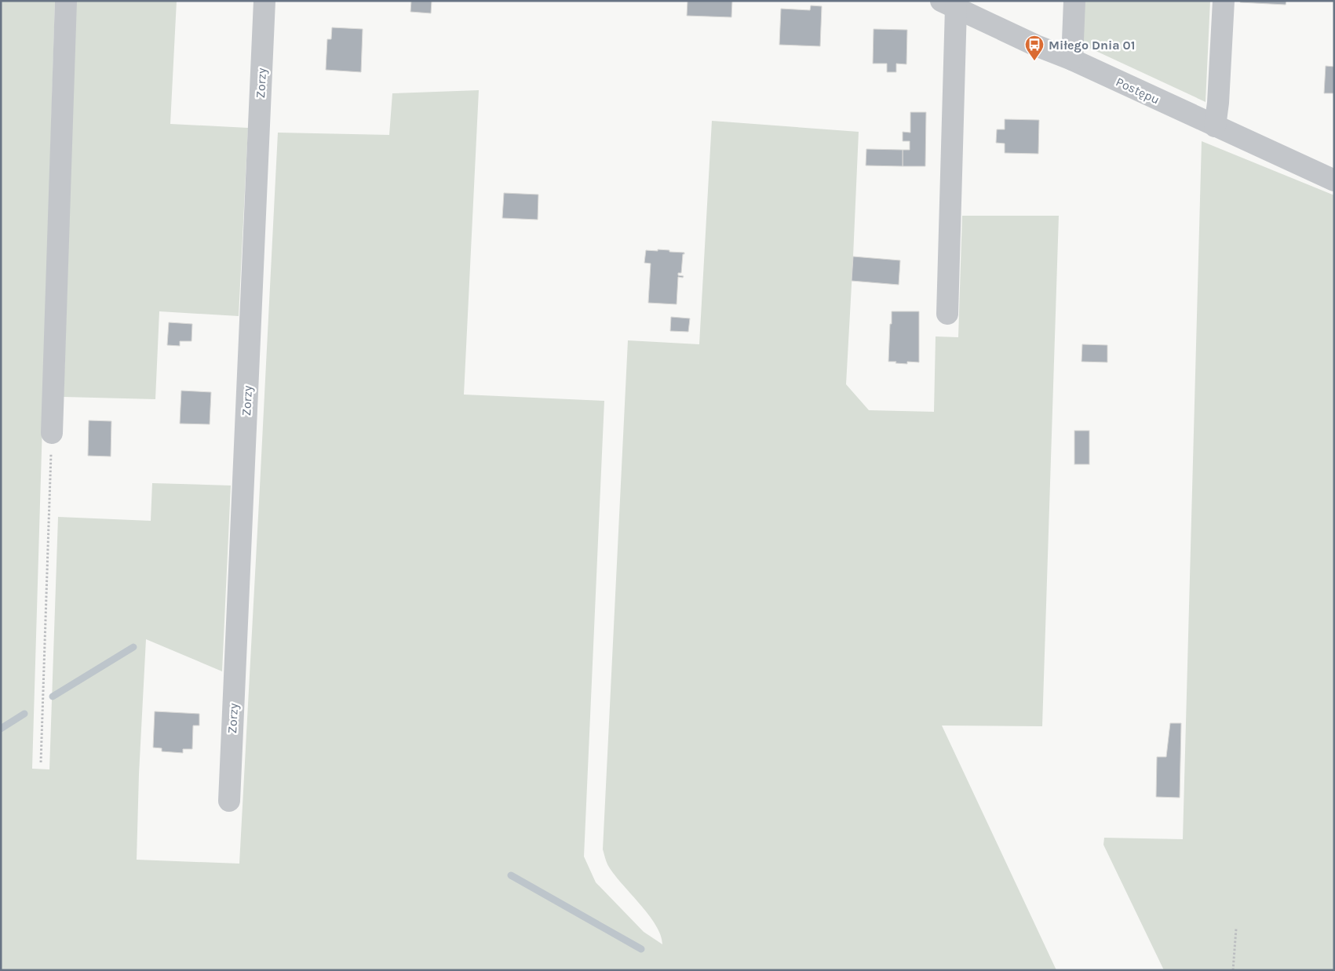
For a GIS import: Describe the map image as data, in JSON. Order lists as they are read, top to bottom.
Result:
{
  "streets": {
    "street": ["Zorzy", "Postępu"]
  },
  "places": {
    "bus stop": ["Miłego Dnia 01"]
  }
}
